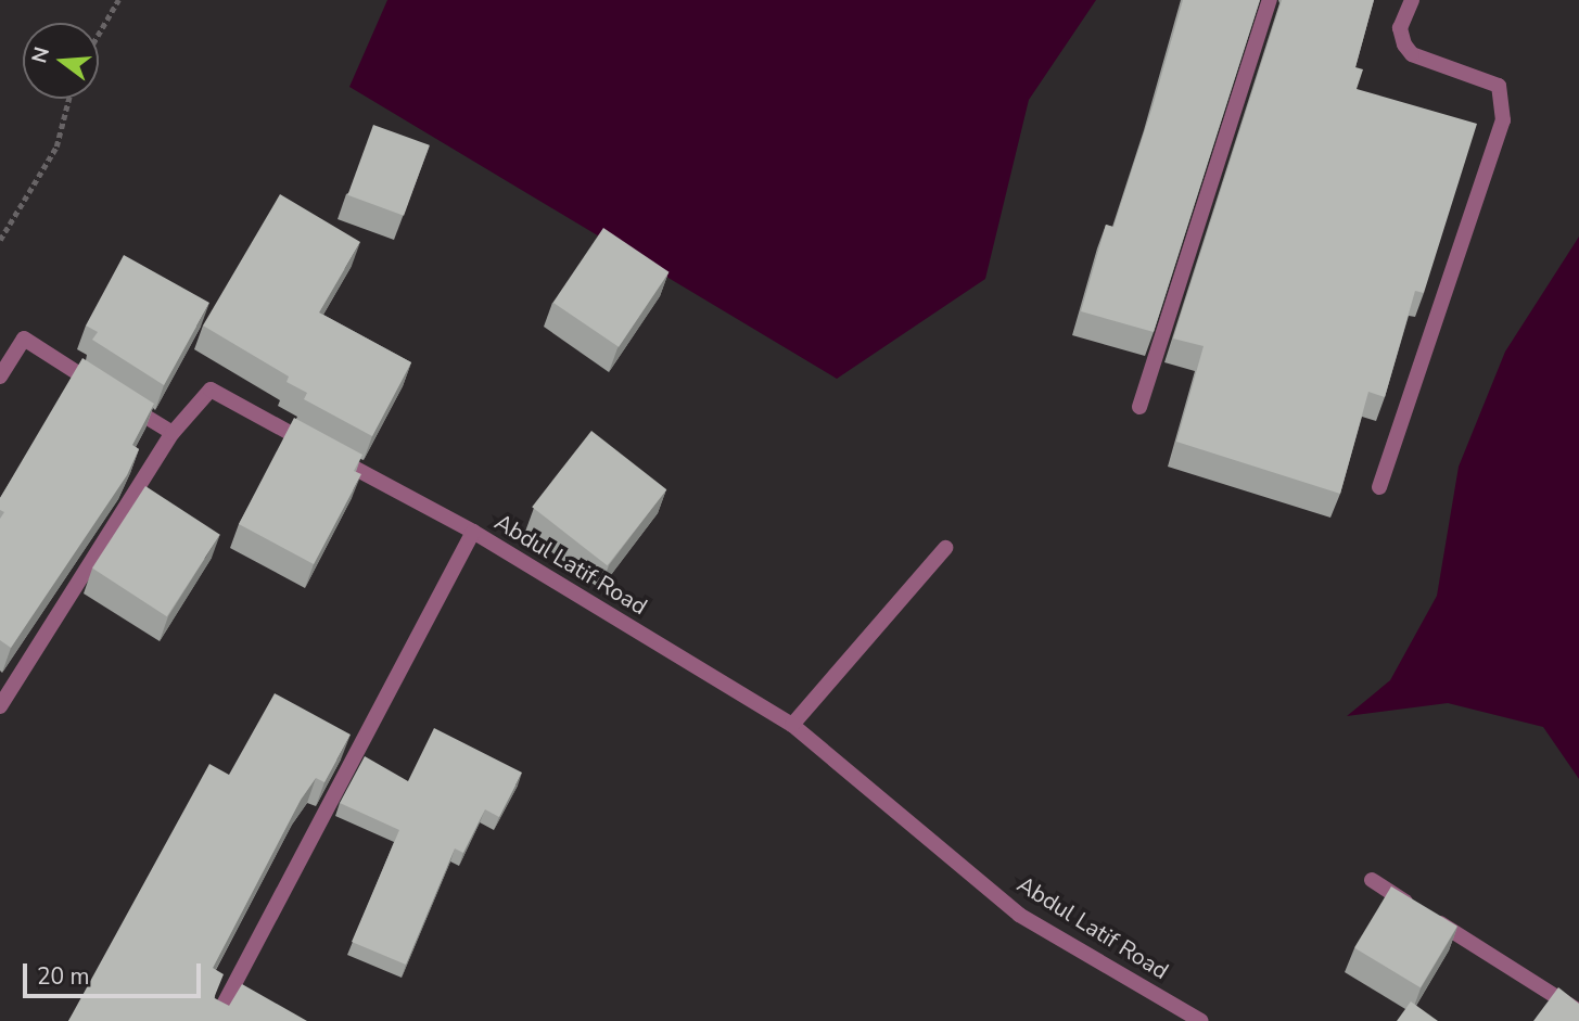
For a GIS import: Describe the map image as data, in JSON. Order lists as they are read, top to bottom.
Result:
{
  "streets": {
    "street": ["Abdul Latif Road"]
  },
  "scale_bar": "20 m",
  "north": "left"
}
